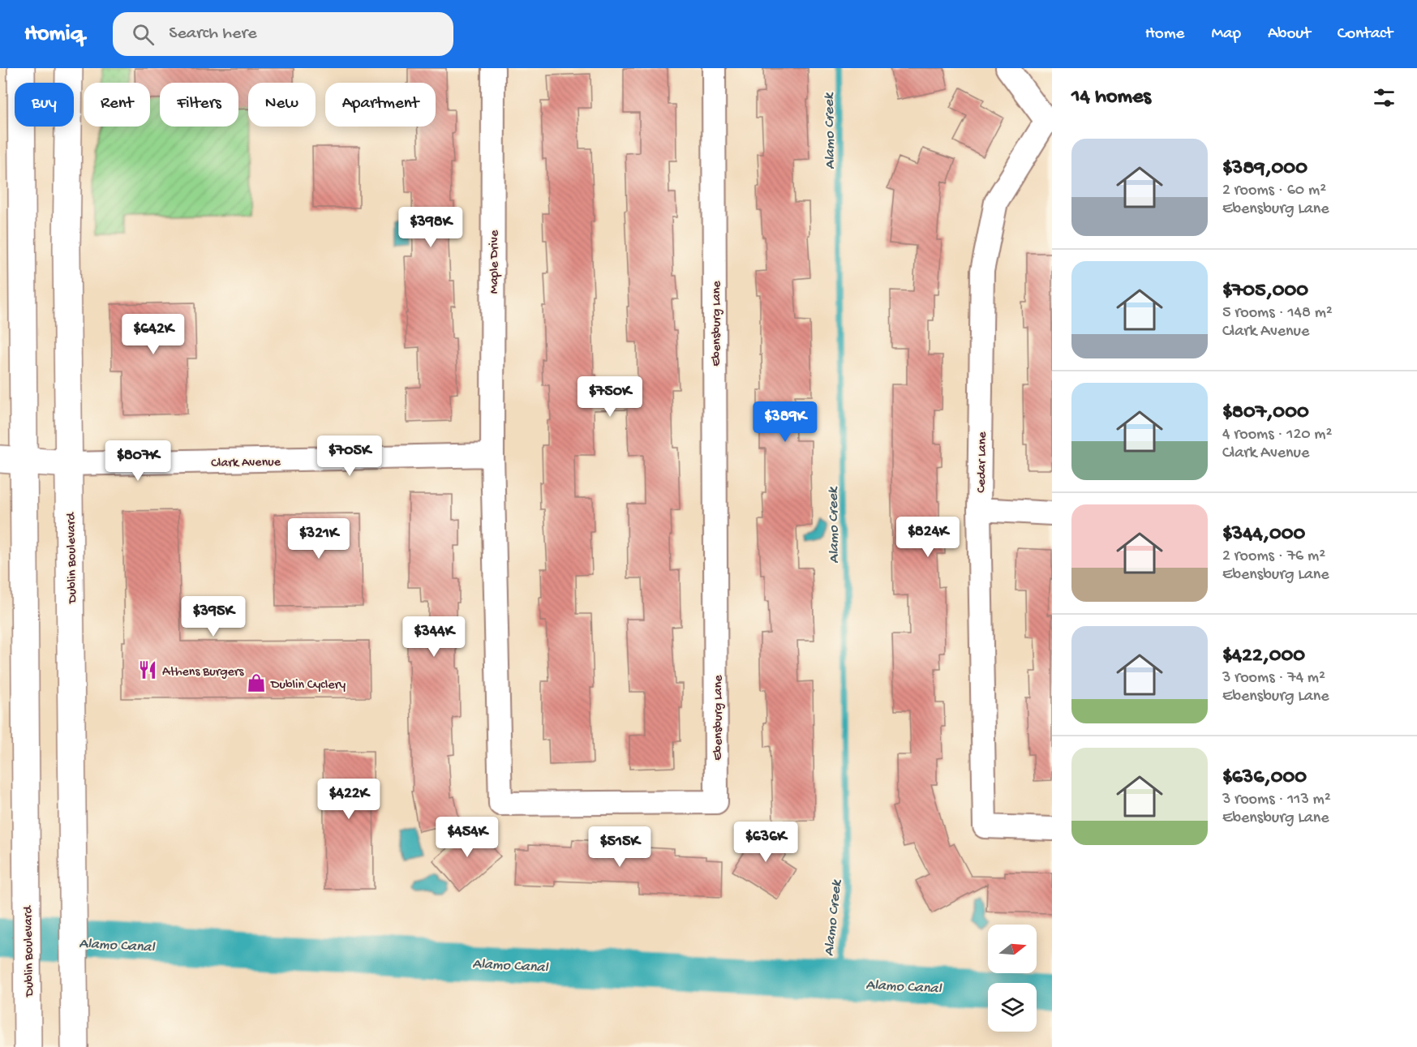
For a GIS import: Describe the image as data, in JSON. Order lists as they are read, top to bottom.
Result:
{
  "streets": {
    "main road": ["Clark Avenue", "Dublin Boulevard"],
    "street": ["Maple Drive", "Ebensburg Lane", "Cedar Lane"]
  },
  "crossings": [
    ["Maple Drive", "Ebensburg Lane"],
    ["Maple Drive", "Clark Avenue"],
    ["Ebensburg Lane", "Clark Avenue"],
    ["Clark Avenue", "Dublin Boulevard"]
  ],
  "water": ["Alamo Creek", "Alamo Canal"],
  "places": {
    "restaurant": ["Athens Burgers"],
    "shop": ["Dublin Cyclery"]
  },
  "north": "right",
  "page": {
    "header": "Homiq",
    "search": "Search here",
    "nav": [
      "Home",
      "Map",
      "About",
      "Contact"
    ],
    "heading": "14 homes",
    "chip": [
      "Buy",
      "Rent",
      "Filters",
      "New",
      "Apartment"
    ],
    "list": [
      {
        "name": "$389,000",
        "note": "2 rooms · 60 m² · Ebensburg Lane"
      },
      {
        "name": "$705,000",
        "note": "5 rooms · 148 m² · Clark Avenue"
      },
      {
        "name": "$807,000",
        "note": "4 rooms · 120 m² · Clark Avenue"
      },
      {
        "name": "$344,000",
        "note": "2 rooms · 76 m² · Ebensburg Lane"
      },
      {
        "name": "$422,000",
        "note": "3 rooms · 74 m² · Ebensburg Lane"
      },
      {
        "name": "$636,000",
        "note": "3 rooms · 113 m² · Ebensburg Lane"
      }
    ],
    "price": [
      "$398K",
      "$642K",
      "$750K",
      "$389K",
      "$705K",
      "$807K",
      "$824K",
      "$321K",
      "$395K",
      "$344K",
      "$422K",
      "$454K",
      "$636K",
      "$515K"
    ]
  }
}
